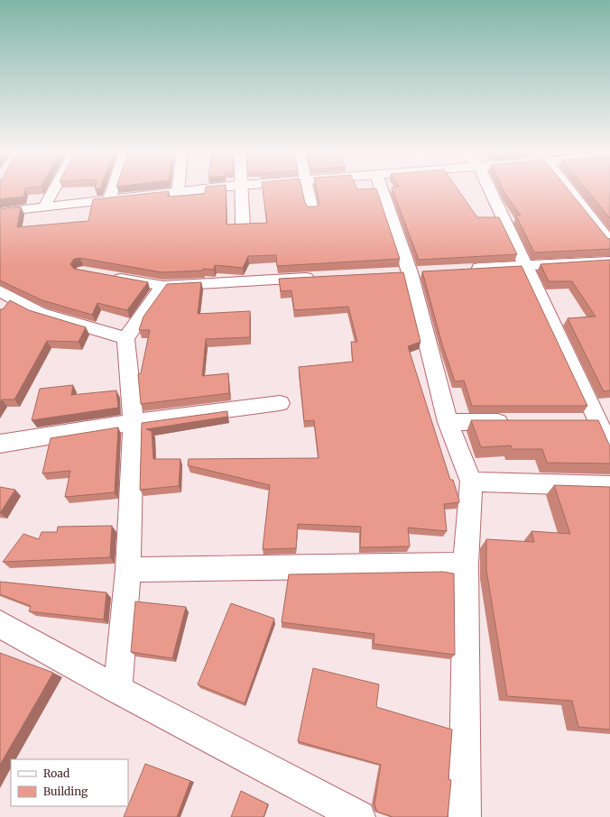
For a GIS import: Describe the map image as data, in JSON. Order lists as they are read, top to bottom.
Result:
{
  "legend": ["Road", "Building"]
}
